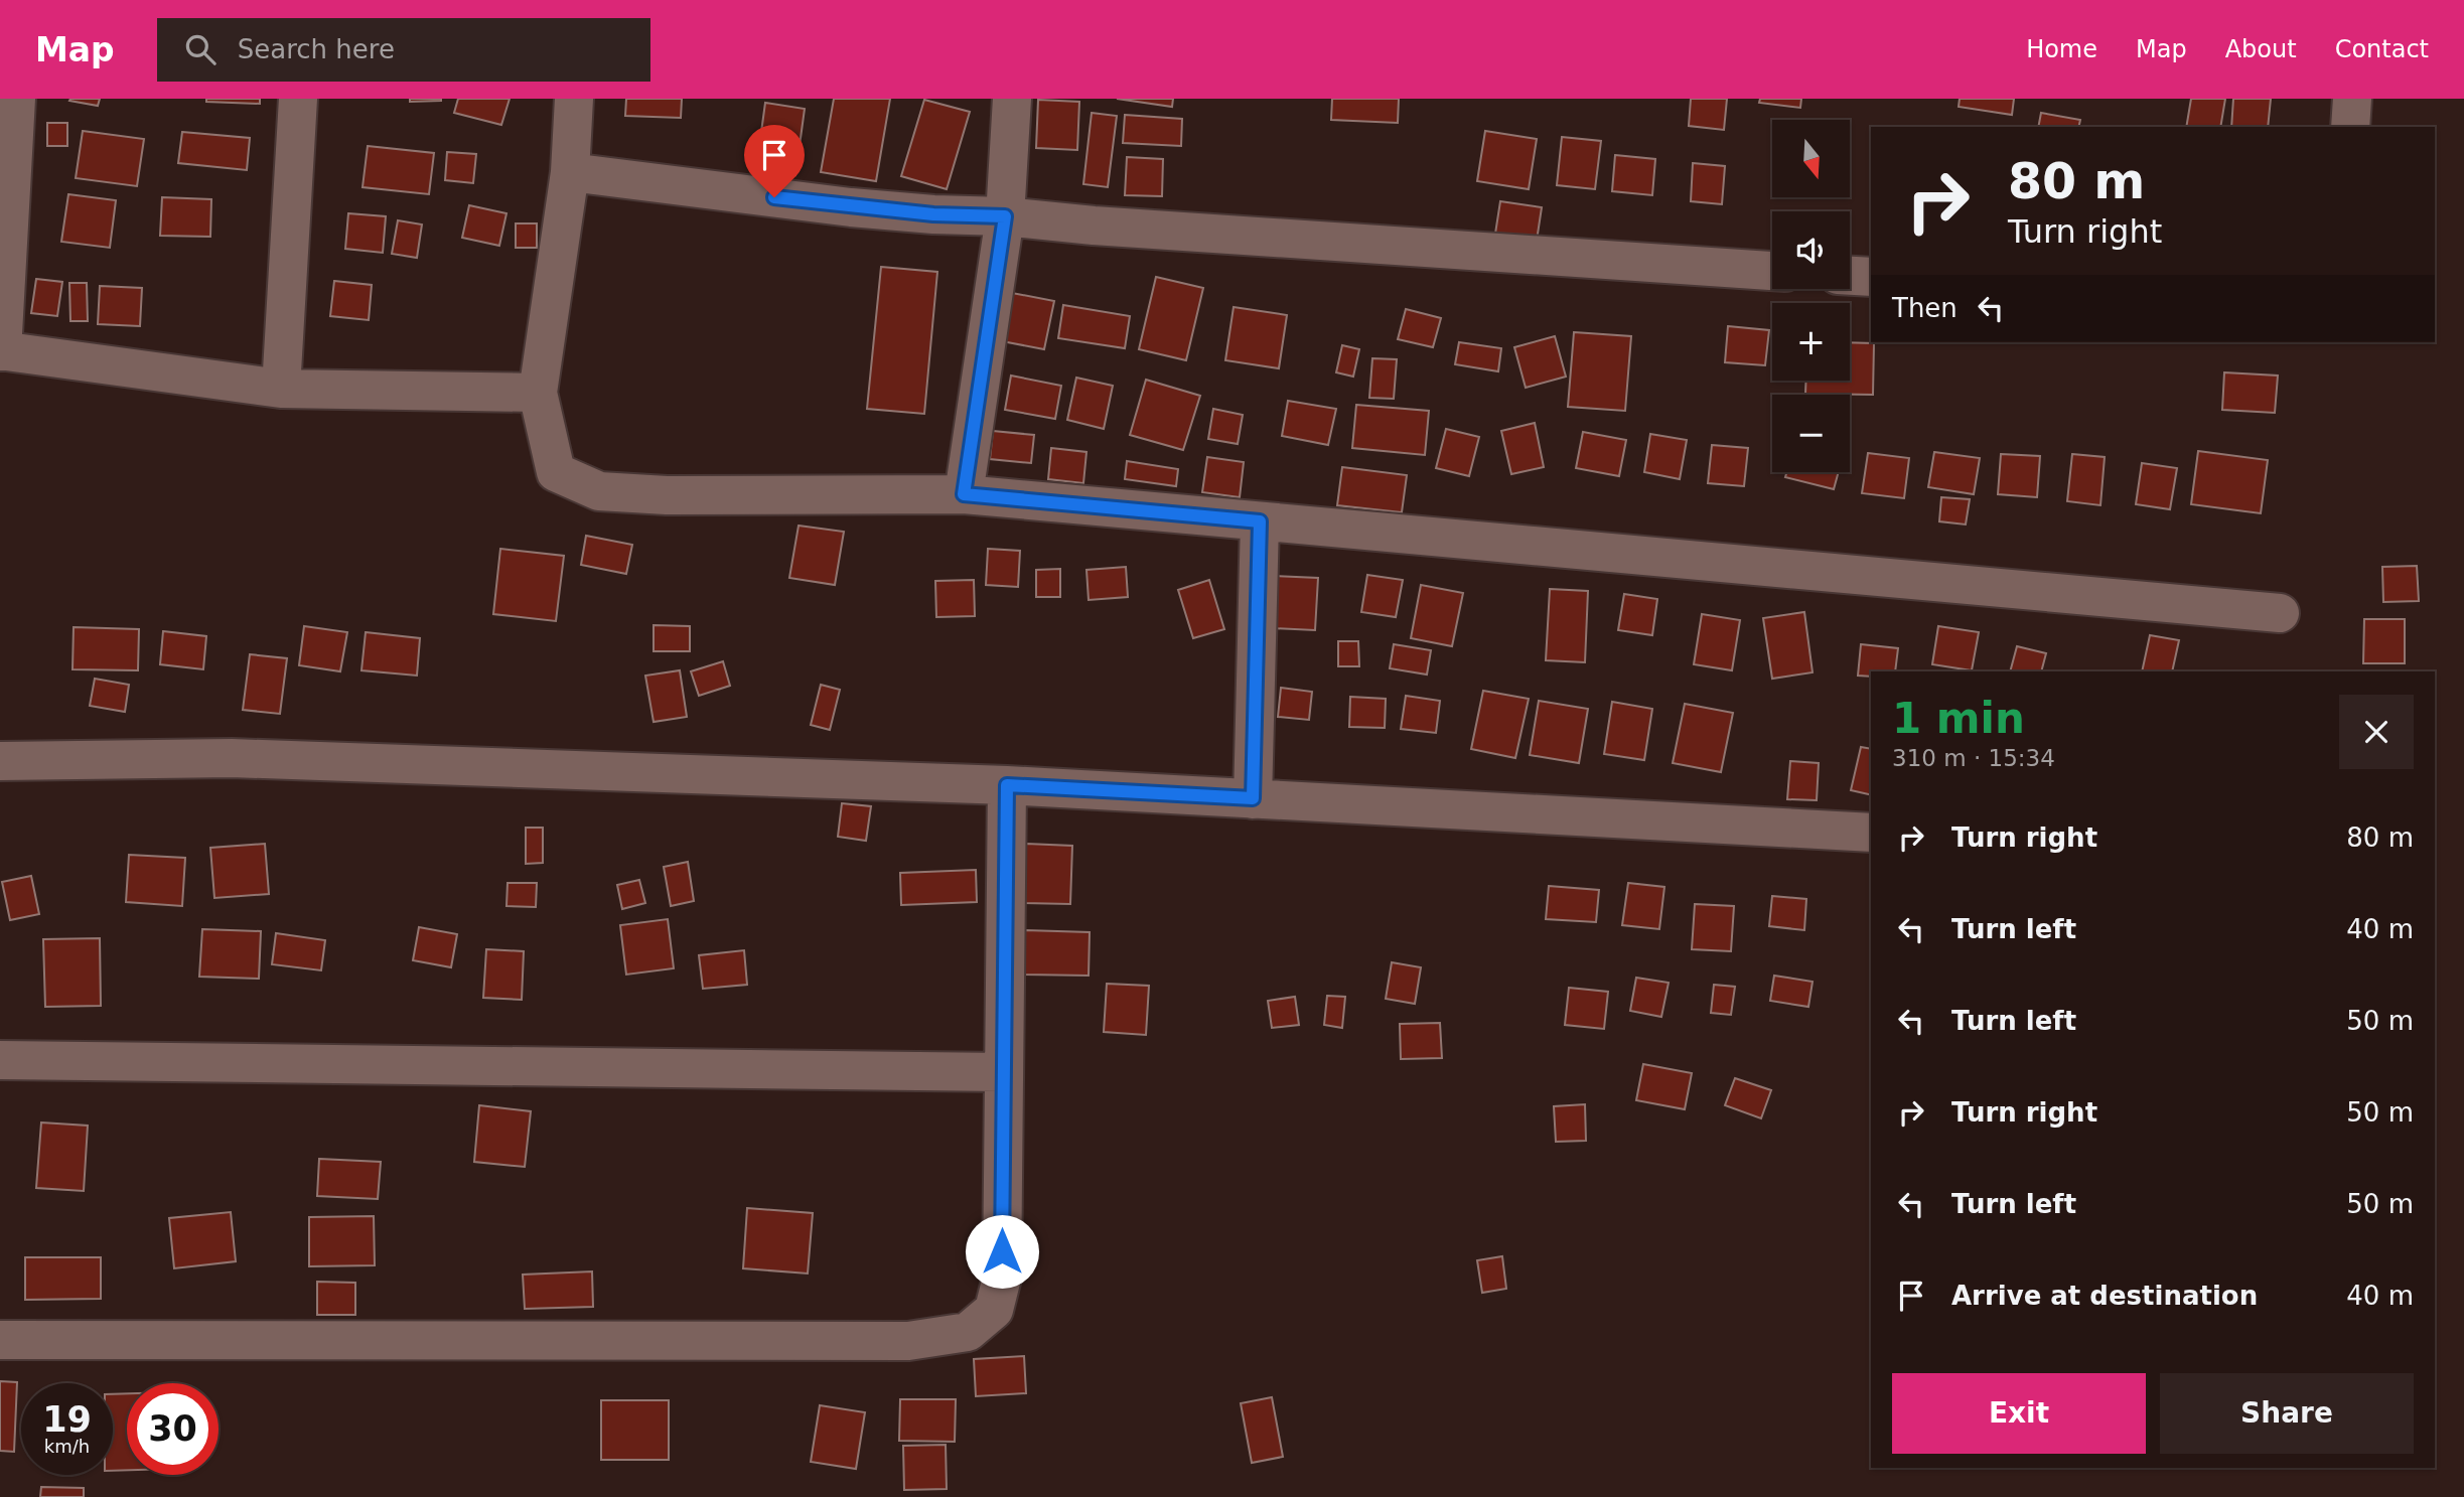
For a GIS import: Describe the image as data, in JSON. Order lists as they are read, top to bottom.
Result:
{
  "north": "bottom",
  "page": {
    "header": "Map",
    "search": "Search here",
    "nav": [
      "Home",
      "Map",
      "About",
      "Contact"
    ],
    "map_buttons": ["+", "−"],
    "turn": ["80 m", "Turn right"],
    "then": "Then",
    "heading": ["1 min", "310 m · 15:34"],
    "list": [
      {
        "name": "Turn right",
        "value": "80 m"
      },
      {
        "name": "Turn left",
        "value": "40 m"
      },
      {
        "name": "Turn left",
        "value": "50 m"
      },
      {
        "name": "Turn right",
        "value": "50 m"
      },
      {
        "name": "Turn left",
        "value": "50 m"
      },
      {
        "name": "Arrive at destination",
        "value": "40 m"
      }
    ],
    "buttons": ["Exit", "Share"],
    "speed": "19 km/h",
    "limit": "30"
  }
}
